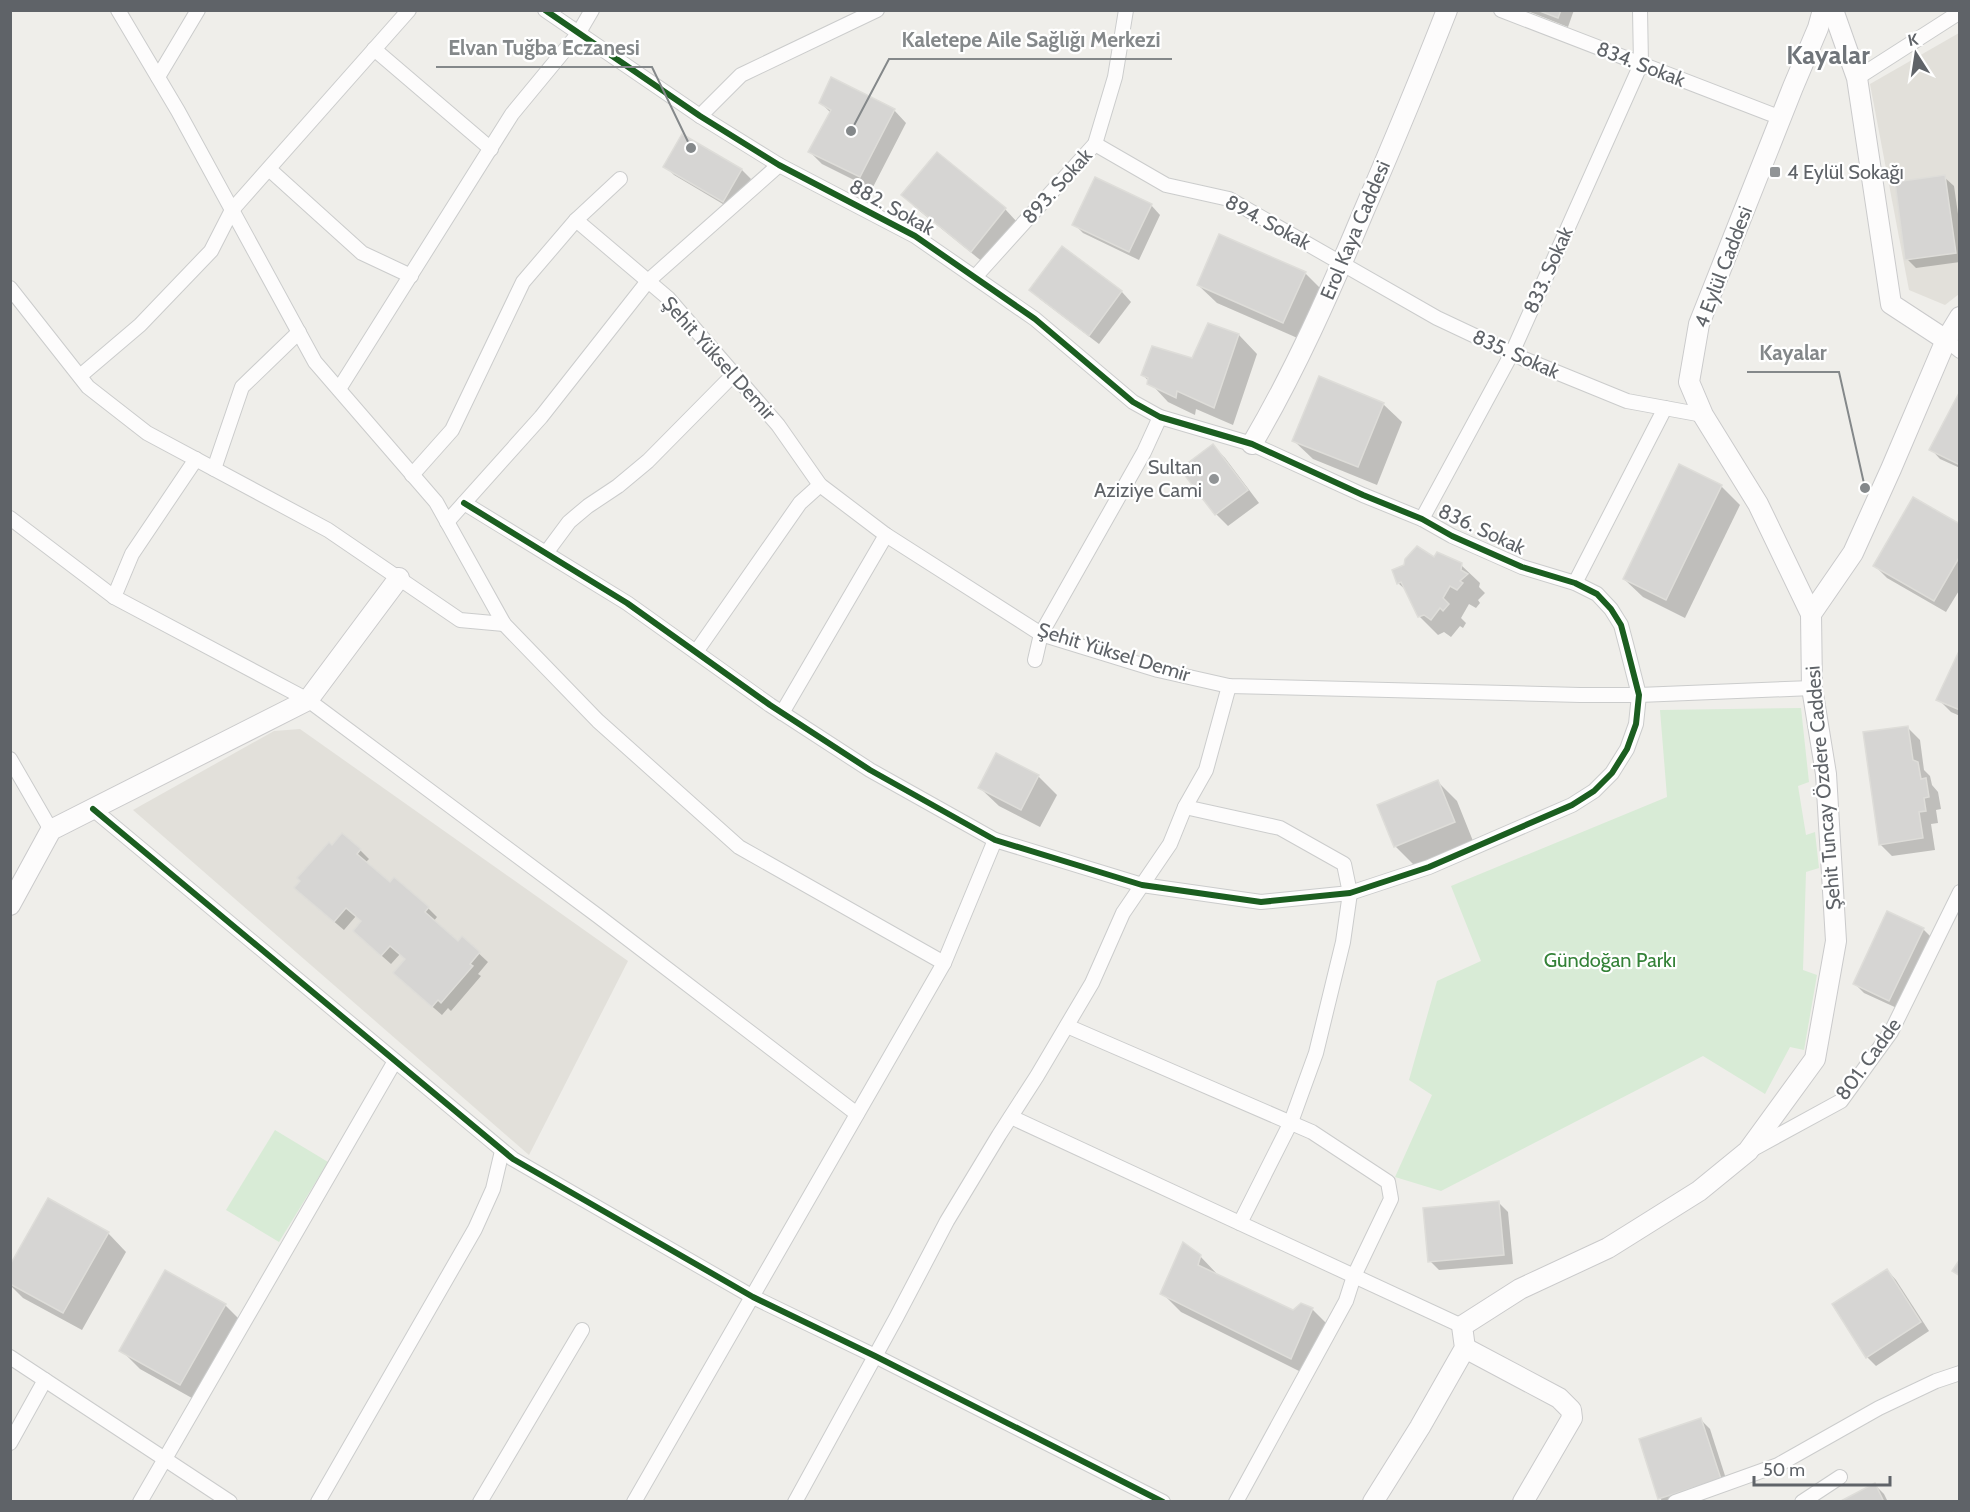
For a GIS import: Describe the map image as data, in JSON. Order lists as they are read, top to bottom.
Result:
{
  "streets": {
    "street": [
      "834. Sokak",
      "893. Sokak",
      "882. Sokak",
      "894. Sokak",
      "Erol Kaya Caddesi",
      "4 Eylül Caddesi",
      "833. Sokak",
      "835. Sokak",
      "Şehit Yüksel Demir",
      "836. Sokak",
      "Şehit Tuncay Özdere Caddesi",
      "801. Cadde"
    ]
  },
  "crossings": [
    ["834. Sokak", "4 Eylül Caddesi"],
    ["834. Sokak", "833. Sokak"],
    ["893. Sokak", "882. Sokak"],
    ["893. Sokak", "894. Sokak"],
    ["882. Sokak", "Erol Kaya Caddesi"],
    ["882. Sokak", "836. Sokak"],
    ["894. Sokak", "Erol Kaya Caddesi"],
    ["894. Sokak", "835. Sokak"],
    ["Erol Kaya Caddesi", "835. Sokak"],
    ["Erol Kaya Caddesi", "836. Sokak"],
    ["4 Eylül Caddesi", "835. Sokak"],
    ["4 Eylül Caddesi", "Şehit Tuncay Özdere Caddesi"],
    ["833. Sokak", "835. Sokak"],
    ["833. Sokak", "836. Sokak"],
    ["Şehit Yüksel Demir", "836. Sokak"],
    ["Şehit Yüksel Demir", "Şehit Tuncay Özdere Caddesi"],
    ["Şehit Tuncay Özdere Caddesi", "801. Cadde"]
  ],
  "districts": ["Kayalar"],
  "parks": ["Gündoğan Parkı"],
  "places": {
    "other": [
      "Kaletepe Aile Sağlığı Merkezi",
      "Elvan Tuğba Eczanesi",
      "Sultan Aziziye Cami",
      "Kayalar"
    ],
    "transit": ["4 Eylül Sokağı"]
  },
  "scale_bar": "50 m",
  "north": "top"
}
